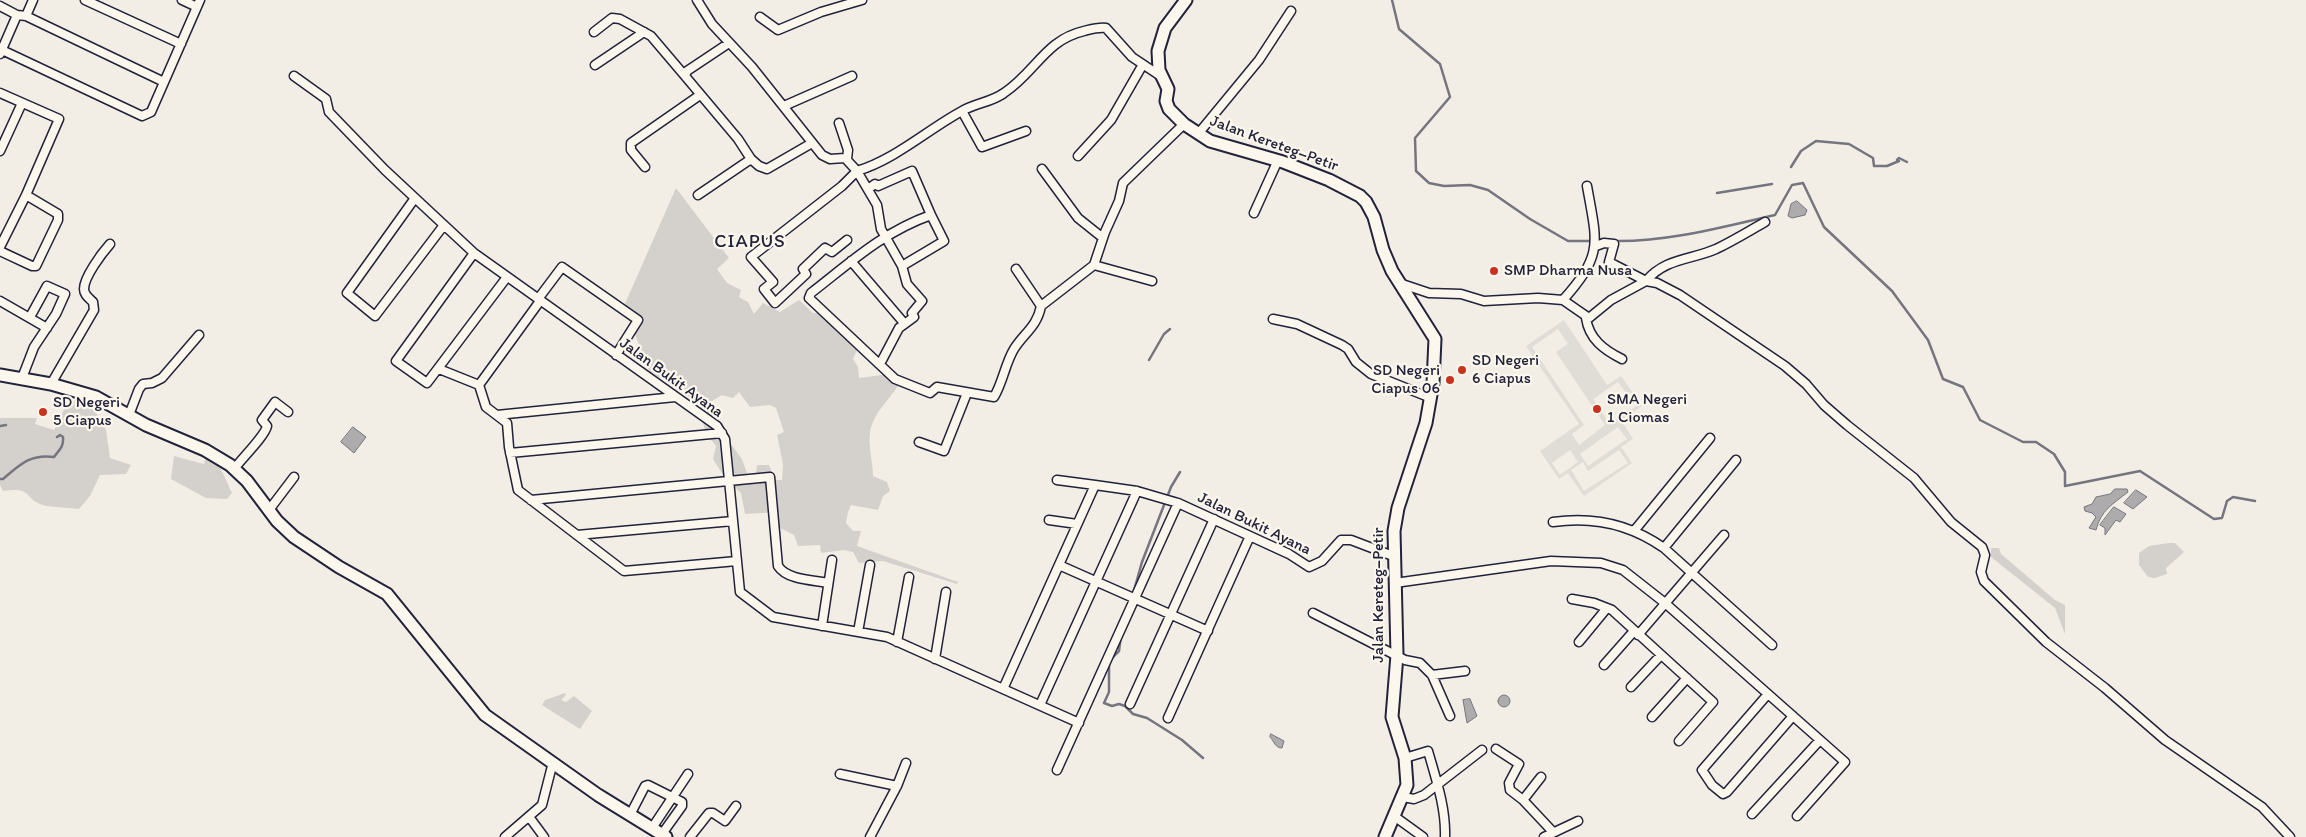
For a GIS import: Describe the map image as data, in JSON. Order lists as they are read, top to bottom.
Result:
{
  "streets": {
    "street": ["Jalan Kereteg–Petir", "Jalan Bukit Ayana"]
  },
  "crossings": [
    ["Jalan Kereteg–Petir", "Jalan Bukit Ayana"]
  ],
  "districts": ["CIAPUS"],
  "places": [
    "SMP Dharma Nusa",
    "SD Negeri 6 Ciapus",
    "SD Negeri Ciapus 06",
    "SMA Negeri 1 Ciomas",
    "SD Negeri 5 Ciapus"
  ]
}
